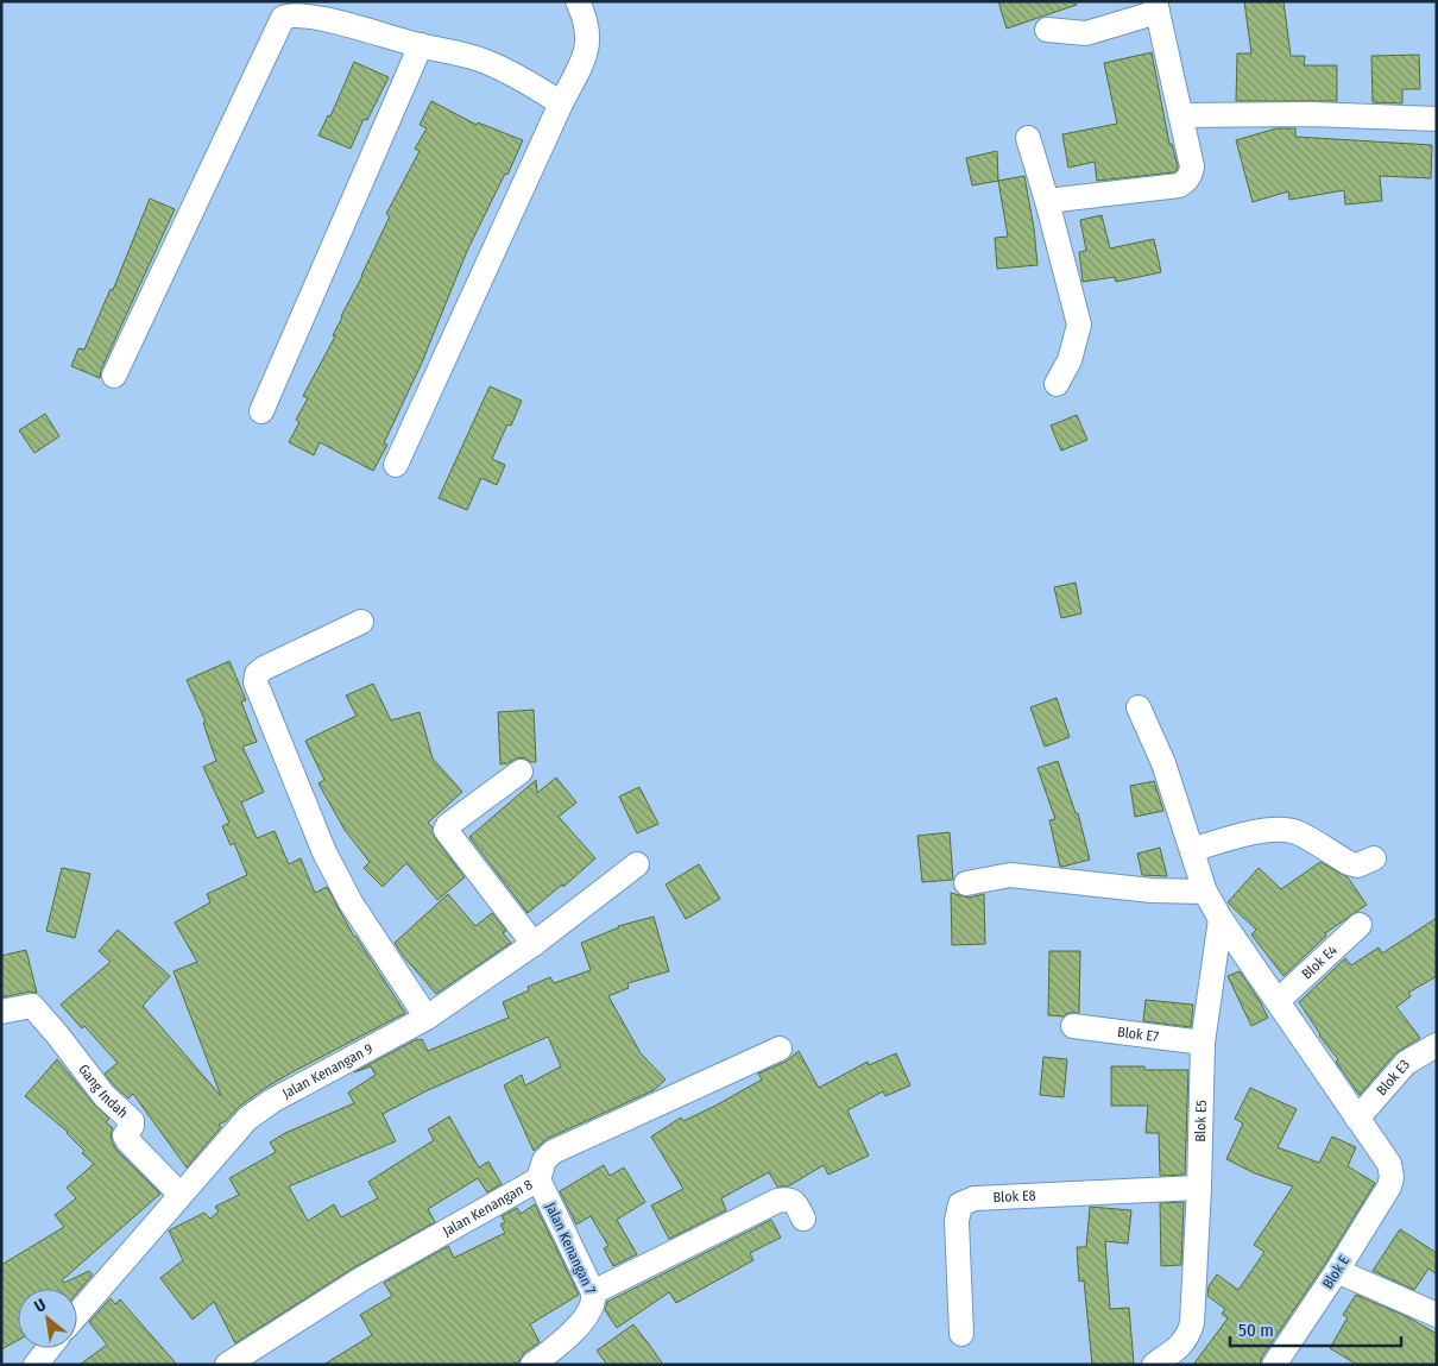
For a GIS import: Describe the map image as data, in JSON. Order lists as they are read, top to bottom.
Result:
{
  "streets": {
    "street": [
      "Blok E4",
      "Blok E7",
      "Jalan Kenangan 9",
      "Blok E3",
      "Gang Indah",
      "Blok E5",
      "Blok E8",
      "Jalan Kenangan 8",
      "Jalan Kenangan 7",
      "Blok E"
    ]
  },
  "crossings": [
    ["Blok E7", "Blok E5"],
    ["Jalan Kenangan 9", "Gang Indah"],
    ["Blok E3", "Blok E"],
    ["Blok E5", "Blok E8"],
    ["Jalan Kenangan 8", "Jalan Kenangan 7"]
  ],
  "scale_bar": "50 m",
  "north": "top left"
}
